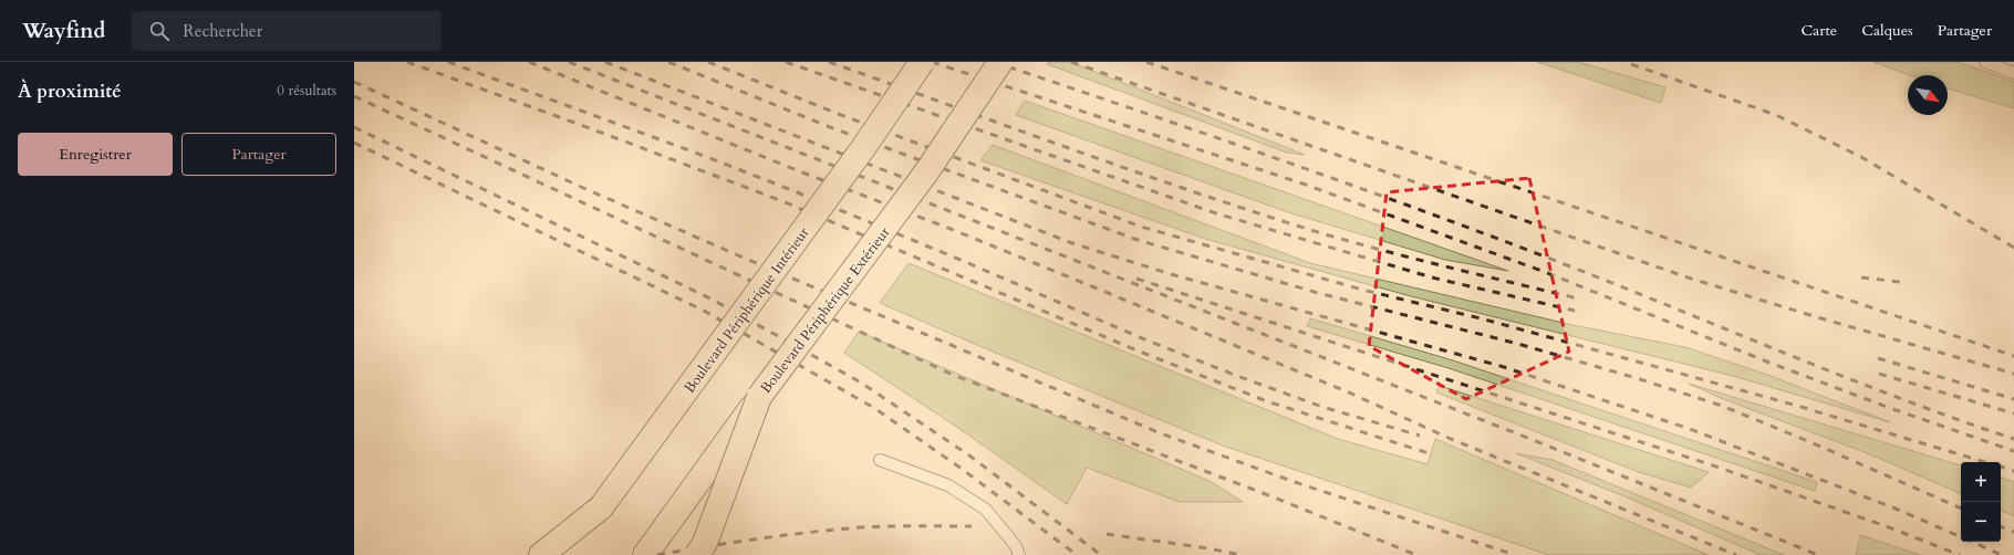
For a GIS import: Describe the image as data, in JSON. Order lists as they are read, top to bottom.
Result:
{
  "streets": {
    "highway": ["Boulevard Périphérique Intérieur", "Boulevard Périphérique Extérieur"]
  },
  "north": "bottom right",
  "page": {
    "header": "Wayfind",
    "search": "Rechercher",
    "nav": ["Carte", "Calques", "Partager"],
    "heading": ["À proximité", "0 résultats"],
    "buttons": ["Enregistrer", "Partager"],
    "map_buttons": ["+", "−"]
  }
}
